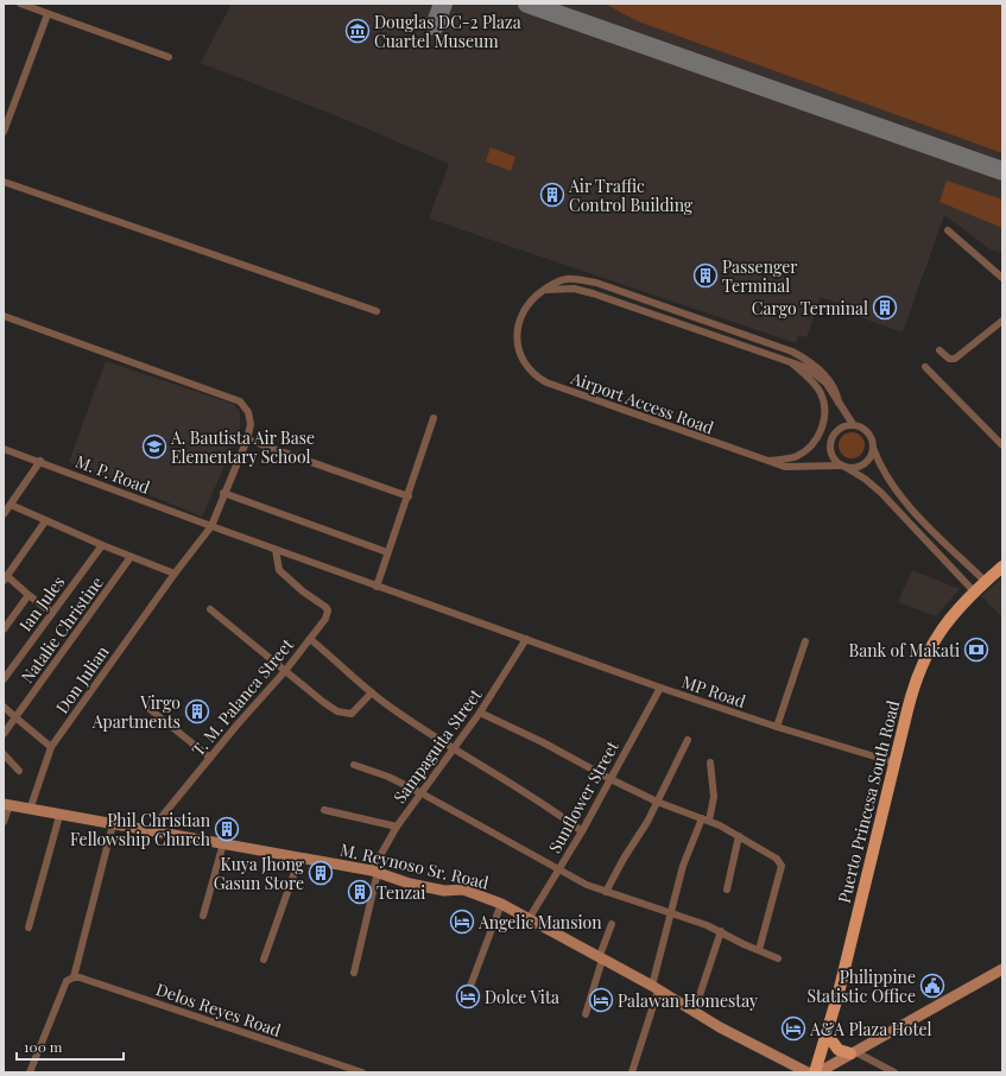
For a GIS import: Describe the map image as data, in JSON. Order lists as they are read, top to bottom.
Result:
{
  "streets": {
    "main road": ["Puerto Princesa South Road"],
    "street": [
      "Airport Access Road",
      "M. P. Road",
      "Ian Jules",
      "Natalie Christine",
      "Don Julian",
      "MP Road",
      "T. M. Palanca Street",
      "Sampaguita Street",
      "Sunflower Street",
      "M. Reynoso Sr. Road",
      "Delos Reyes Road"
    ]
  },
  "crossings": [
    ["M. P. Road", "Don Julian"],
    ["M. P. Road", "MP Road"],
    ["M. P. Road", "T. M. Palanca Street"],
    ["Don Julian", "M. Reynoso Sr. Road"],
    ["MP Road", "Sampaguita Street"],
    ["MP Road", "Sunflower Street"],
    ["MP Road", "Puerto Princesa South Road"],
    ["T. M. Palanca Street", "M. Reynoso Sr. Road"],
    ["Sampaguita Street", "M. Reynoso Sr. Road"],
    ["Sunflower Street", "M. Reynoso Sr. Road"]
  ],
  "places": {
    "museum": ["Douglas DC-2 Plaza Cuartel Museum"],
    "building": [
      "Air Traffic Control Building",
      "Passenger Terminal",
      "Cargo Terminal",
      "Virgo Apartments",
      "Phil Christian Fellowship Church",
      "Kuya Jhong Gasun Store",
      "Tenzai"
    ],
    "school or university": ["A. Bautista Air Base Elementary School"],
    "bank": ["Bank of Makati"],
    "hotel": [
      "Angelic Mansion",
      "Dolce Vita",
      "Palawan Homestay",
      "A&A Plaza Hotel"
    ],
    "public building": ["Philippine Statistic Office"]
  },
  "scale_bar": "100 m"
}
